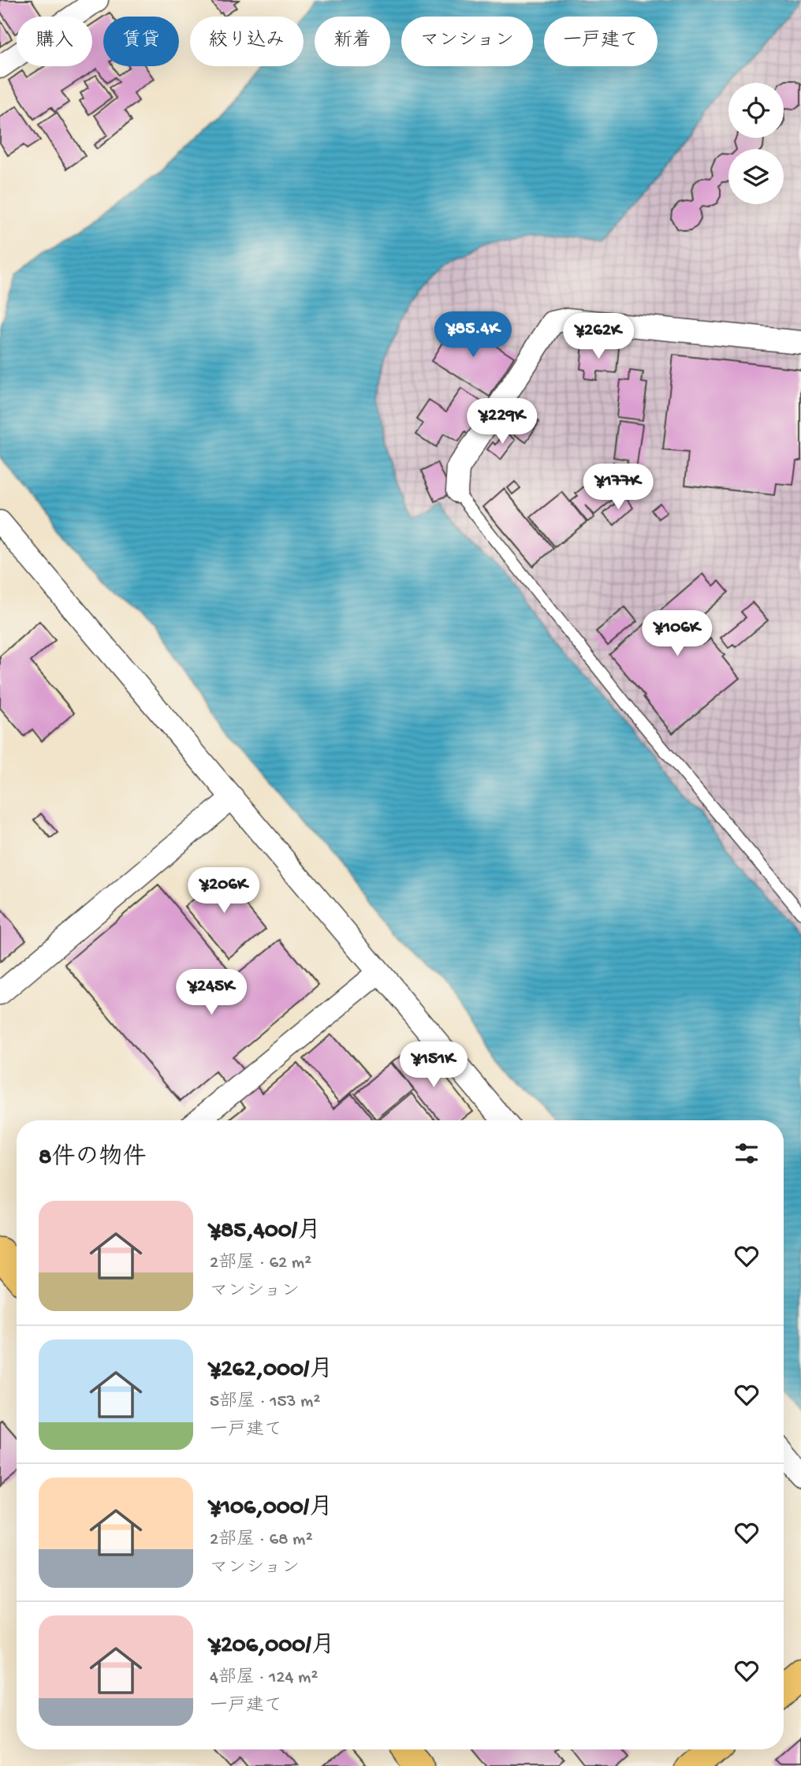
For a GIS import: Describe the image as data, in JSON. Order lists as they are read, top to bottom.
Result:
{
  "page": {
    "chip": [
      "購入",
      "賃貸",
      "絞り込み",
      "新着",
      "マンション",
      "一戸建て"
    ],
    "price": [
      "¥85.4K",
      "¥262K",
      "¥229K",
      "¥177K",
      "¥106K",
      "¥206K",
      "¥245K",
      "¥151K"
    ],
    "heading": "8件の物件",
    "list": [
      {
        "name": "¥85,400/月",
        "note": "2部屋 · 62 m² · マンション"
      },
      {
        "name": "¥262,000/月",
        "note": "5部屋 · 153 m² · 一戸建て"
      },
      {
        "name": "¥106,000/月",
        "note": "2部屋 · 68 m² · マンション"
      },
      {
        "name": "¥206,000/月",
        "note": "4部屋 · 124 m² · 一戸建て"
      }
    ]
  }
}
